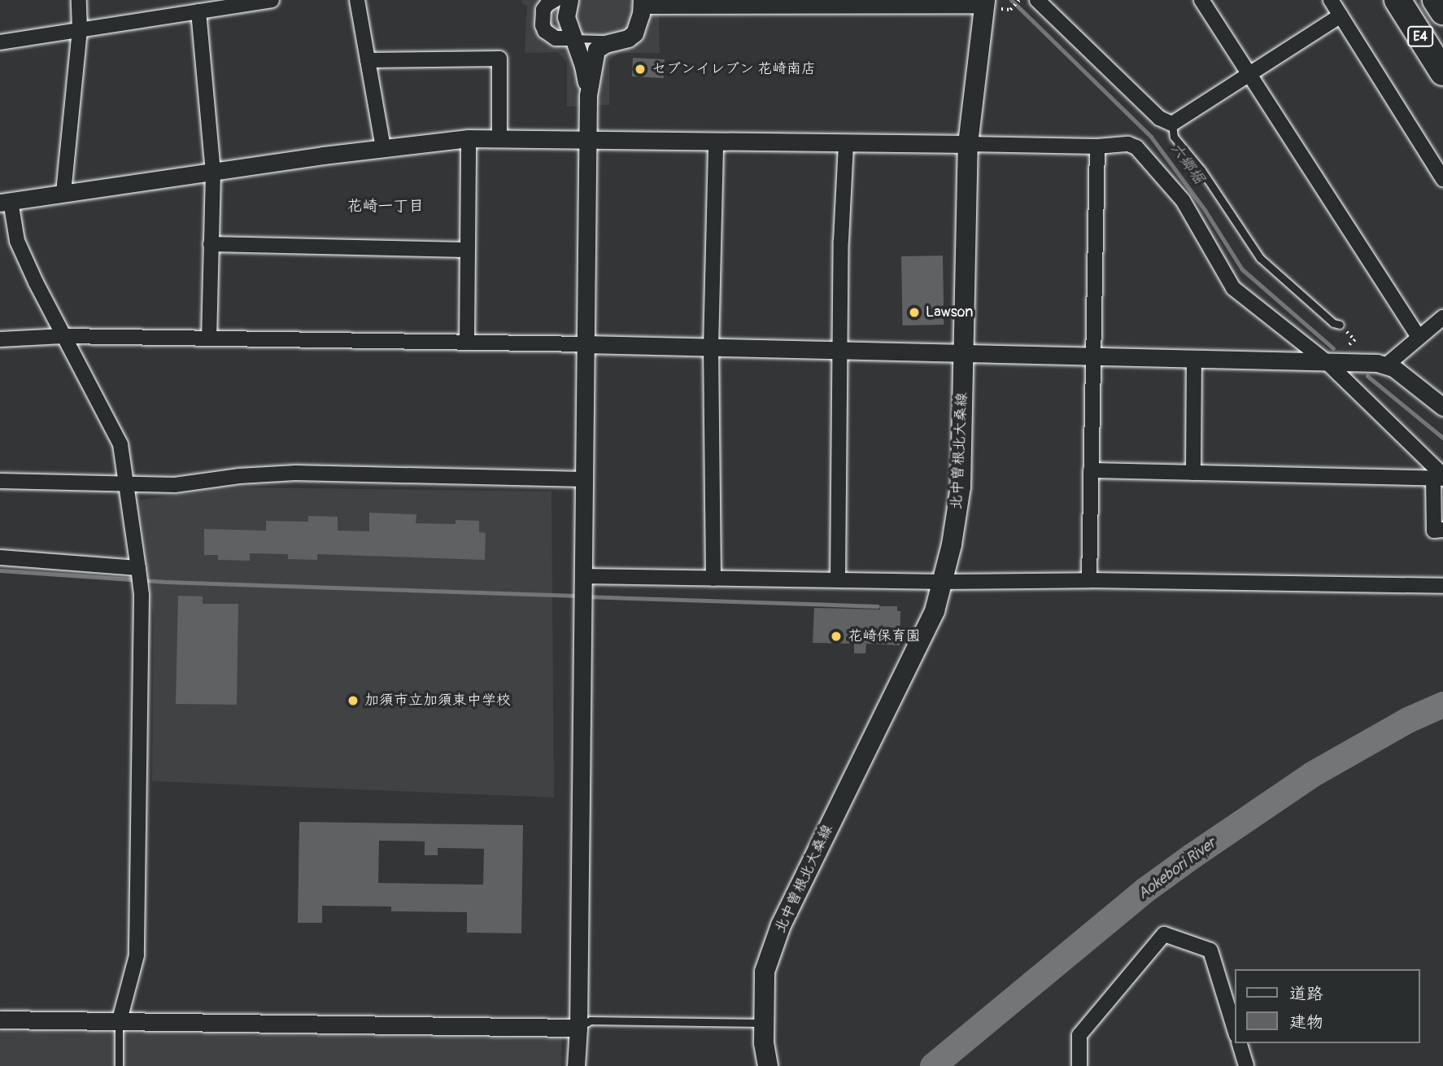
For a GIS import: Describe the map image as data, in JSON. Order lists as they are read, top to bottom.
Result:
{
  "streets": {
    "highway": ["E4"],
    "main road": ["北中曽根北大桑線"]
  },
  "districts": ["花崎一丁目"],
  "water": ["六郷堀", "Aokebori River"],
  "places": [
    "セブンイレブン 花崎南店",
    "Lawson",
    "花崎保育園",
    "加須市立加須東中学校"
  ],
  "legend": ["道路", "建物"]
}
